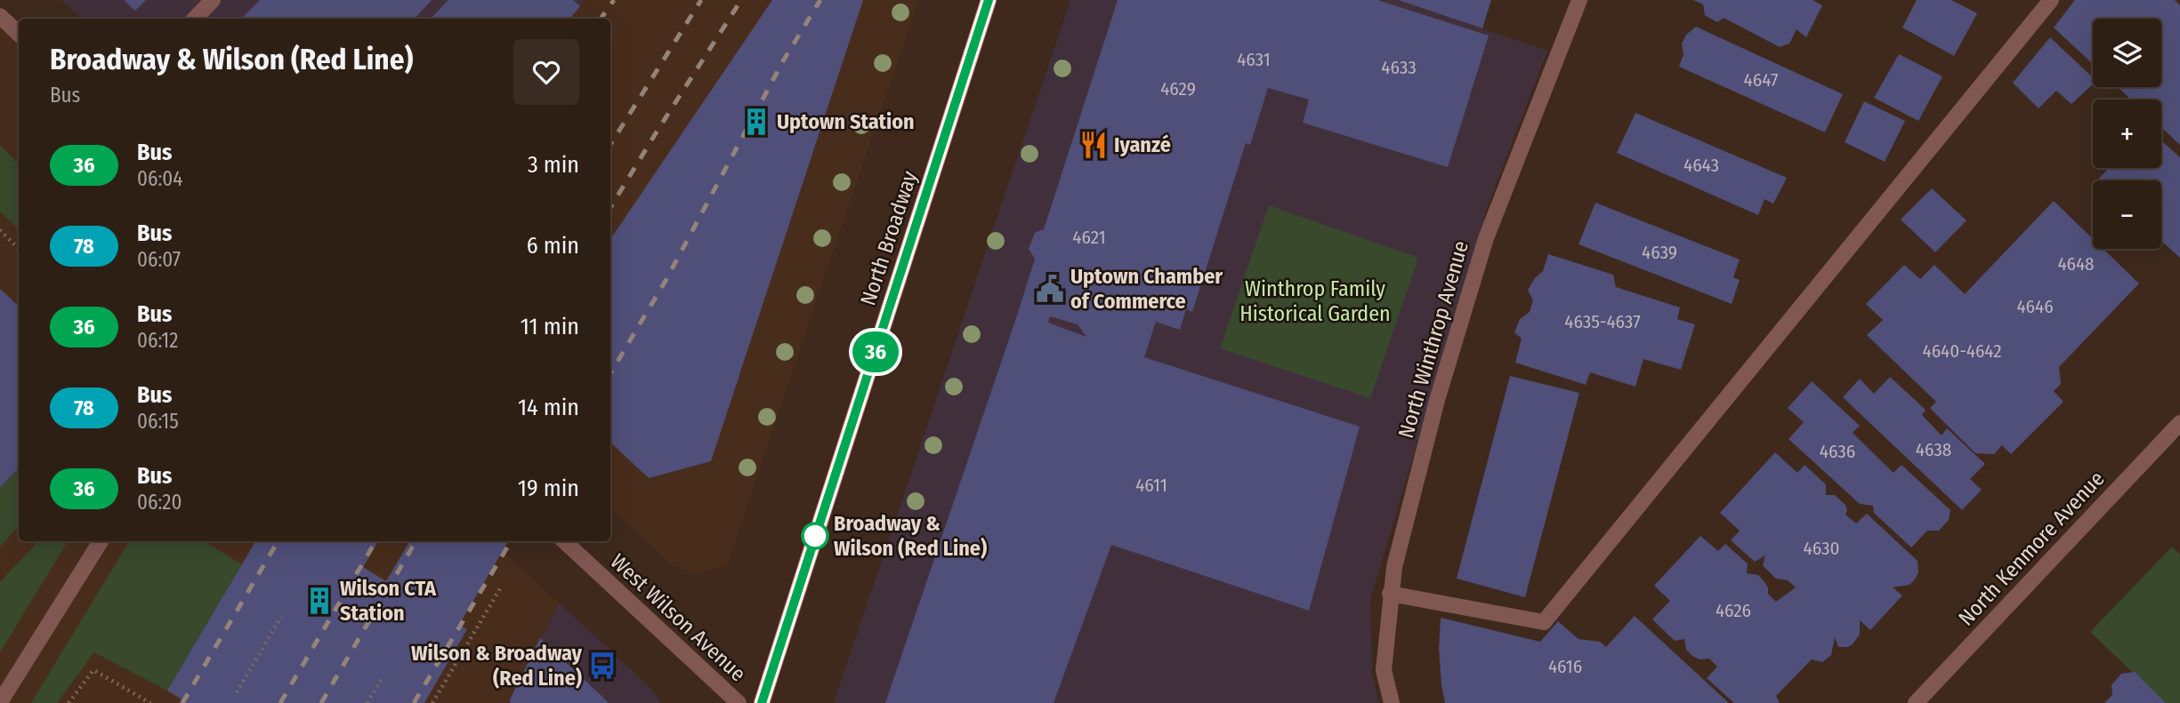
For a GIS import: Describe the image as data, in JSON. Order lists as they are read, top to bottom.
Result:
{
  "streets": {
    "main road": ["North Broadway"],
    "street": ["North Winthrop Avenue", "North Kenmore Avenue", "West Wilson Avenue"]
  },
  "parks": ["Winthrop Family Historical Garden"],
  "places": {
    "building": ["Uptown Station", "Wilson CTA Station"],
    "restaurant": ["Iyanzé"],
    "public building": ["Uptown Chamber of Commerce"],
    "other": ["Broadway & Wilson (Red Line)"],
    "bus stop": ["Wilson & Broadway (Red Line)"]
  },
  "lines": ["bus line 36"],
  "house_numbers": [
    "4631",
    "4633",
    "4647",
    "4629",
    "4643",
    "4621",
    "4639",
    "4648",
    "4646",
    "4635-4637",
    "4640-4642",
    "4638",
    "4636",
    "4611",
    "4630",
    "4626",
    "4616"
  ],
  "page": {
    "on_map": "36",
    "map_buttons": ["+", "−"],
    "heading": ["Broadway & Wilson (Red Line)", "Bus"],
    "list": [
      {
        "mark": "36",
        "name": "Bus",
        "note": "06:04",
        "value": "3 min"
      },
      {
        "mark": "78",
        "name": "Bus",
        "note": "06:07",
        "value": "6 min"
      },
      {
        "mark": "36",
        "name": "Bus",
        "note": "06:12",
        "value": "11 min"
      },
      {
        "mark": "78",
        "name": "Bus",
        "note": "06:15",
        "value": "14 min"
      },
      {
        "mark": "36",
        "name": "Bus",
        "note": "06:20",
        "value": "19 min"
      }
    ]
  }
}
